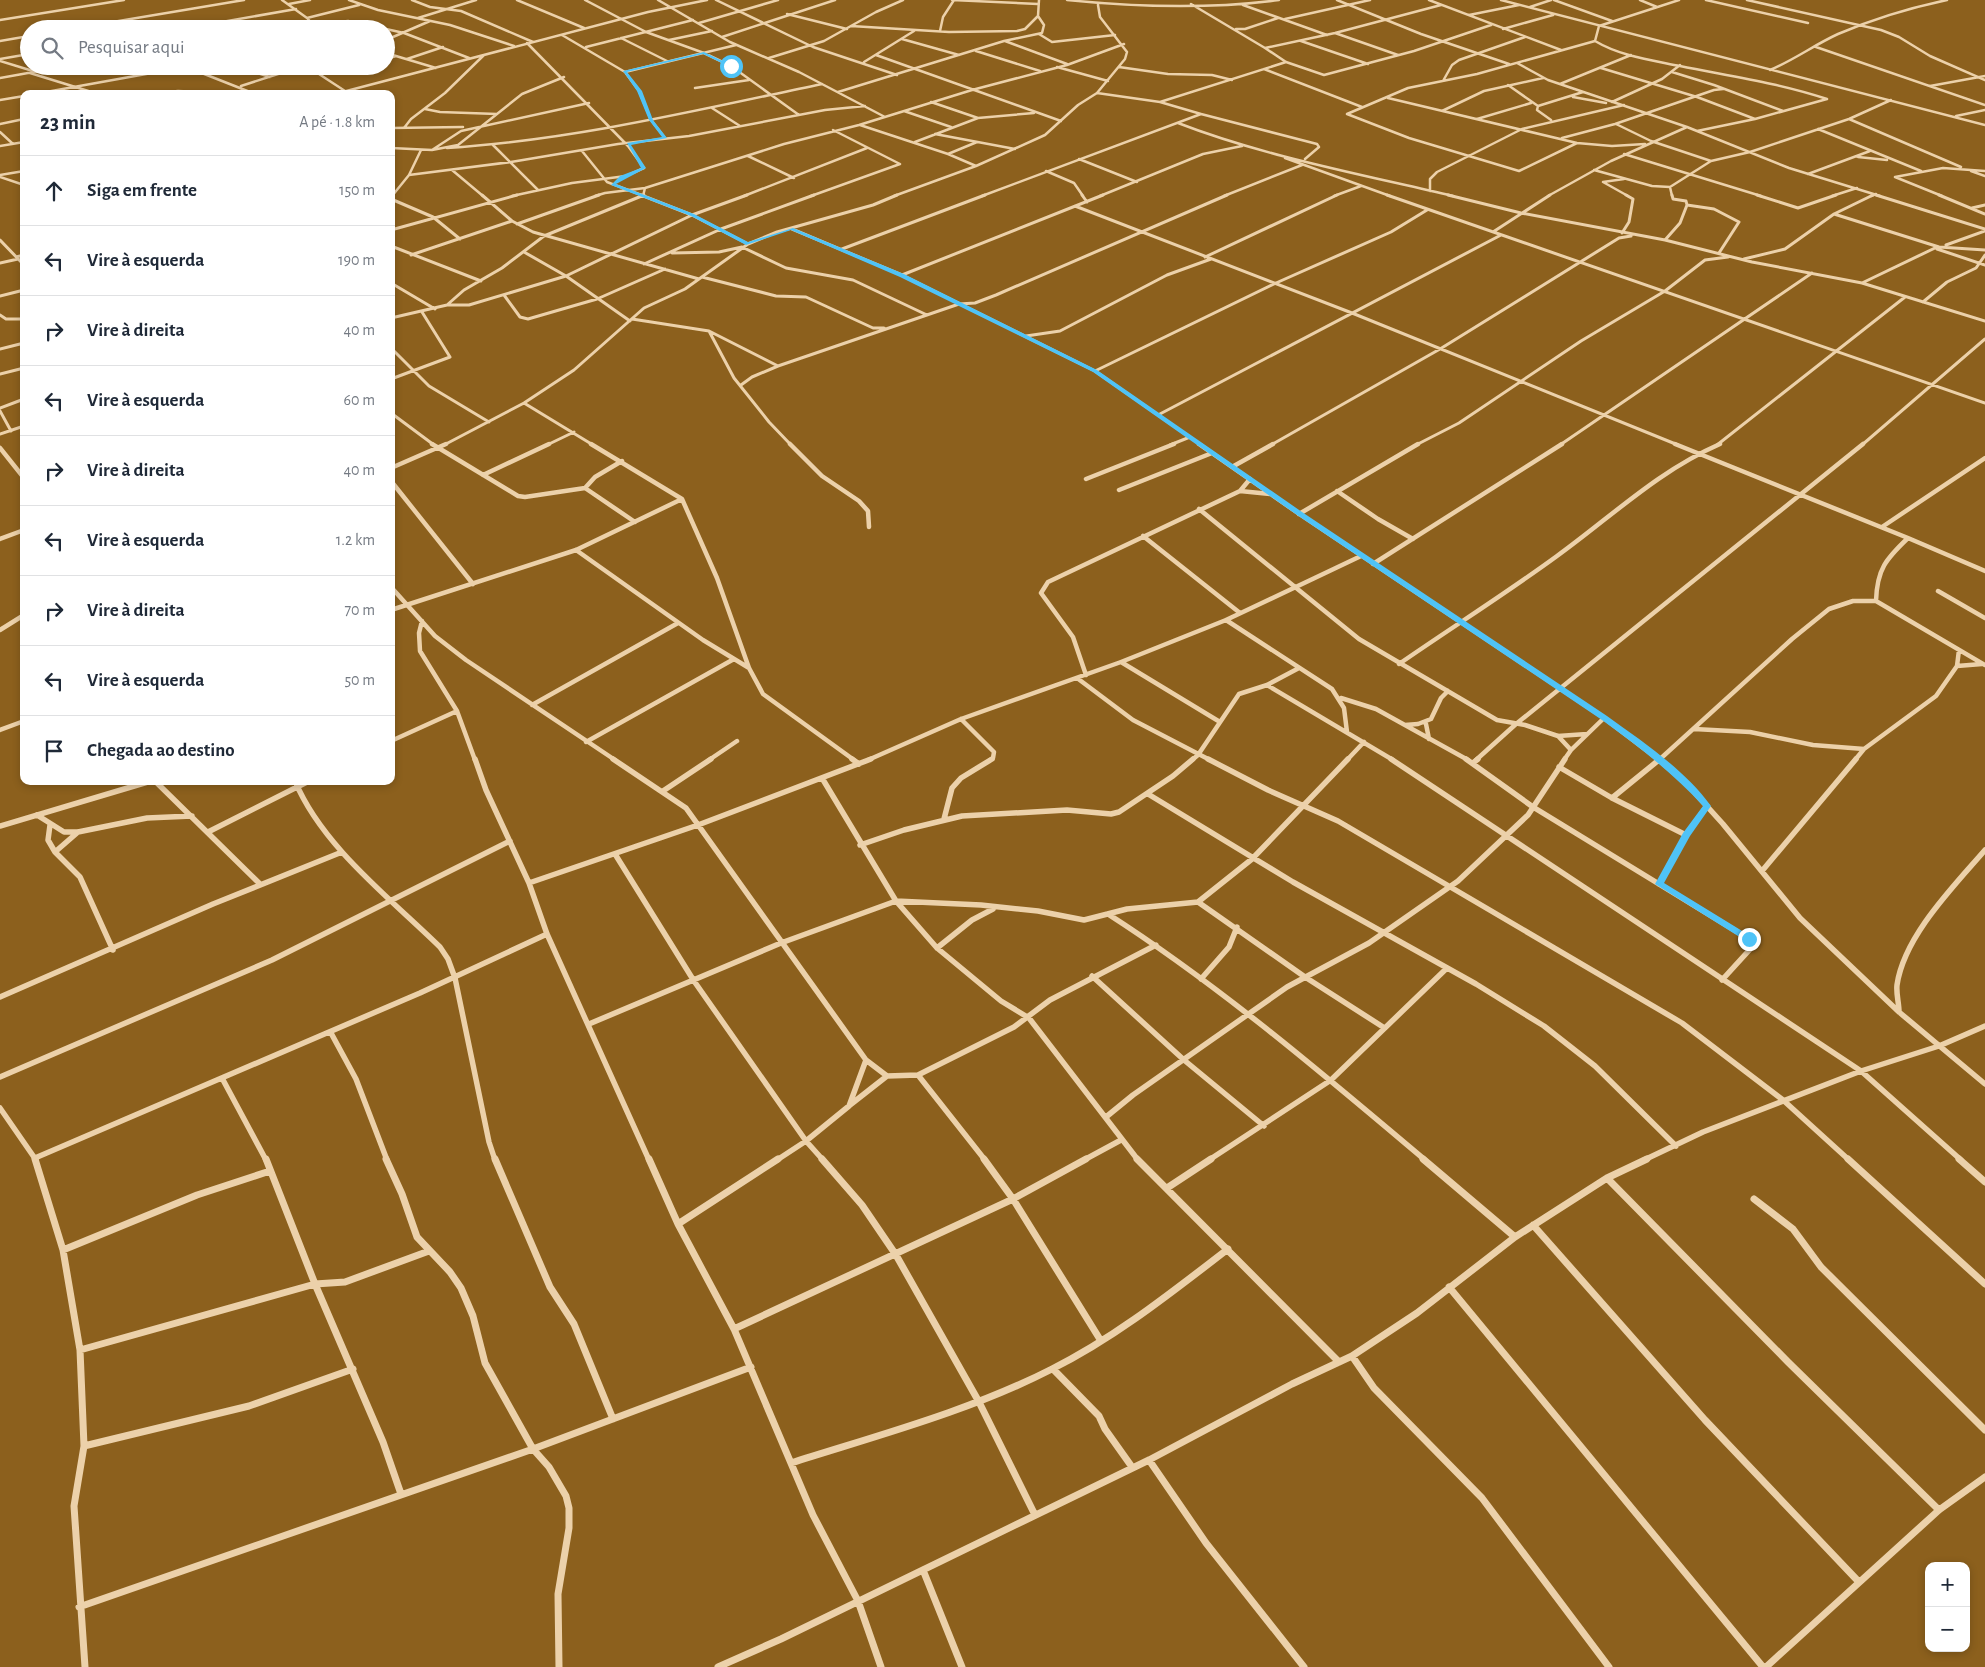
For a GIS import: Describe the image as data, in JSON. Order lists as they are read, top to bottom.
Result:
{
  "page": {
    "search": "Pesquisar aqui",
    "heading": ["23 min", "A pé · 1.8 km"],
    "list": [
      ["Siga em frente", "150 m"],
      ["Vire à esquerda", "190 m"],
      ["Vire à direita", "40 m"],
      ["Vire à esquerda", "60 m"],
      ["Vire à direita", "40 m"],
      ["Vire à esquerda", "1.2 km"],
      ["Vire à direita", "70 m"],
      ["Vire à esquerda", "50 m"],
      "Chegada ao destino"
    ],
    "map_buttons": ["+", "−"]
  }
}
